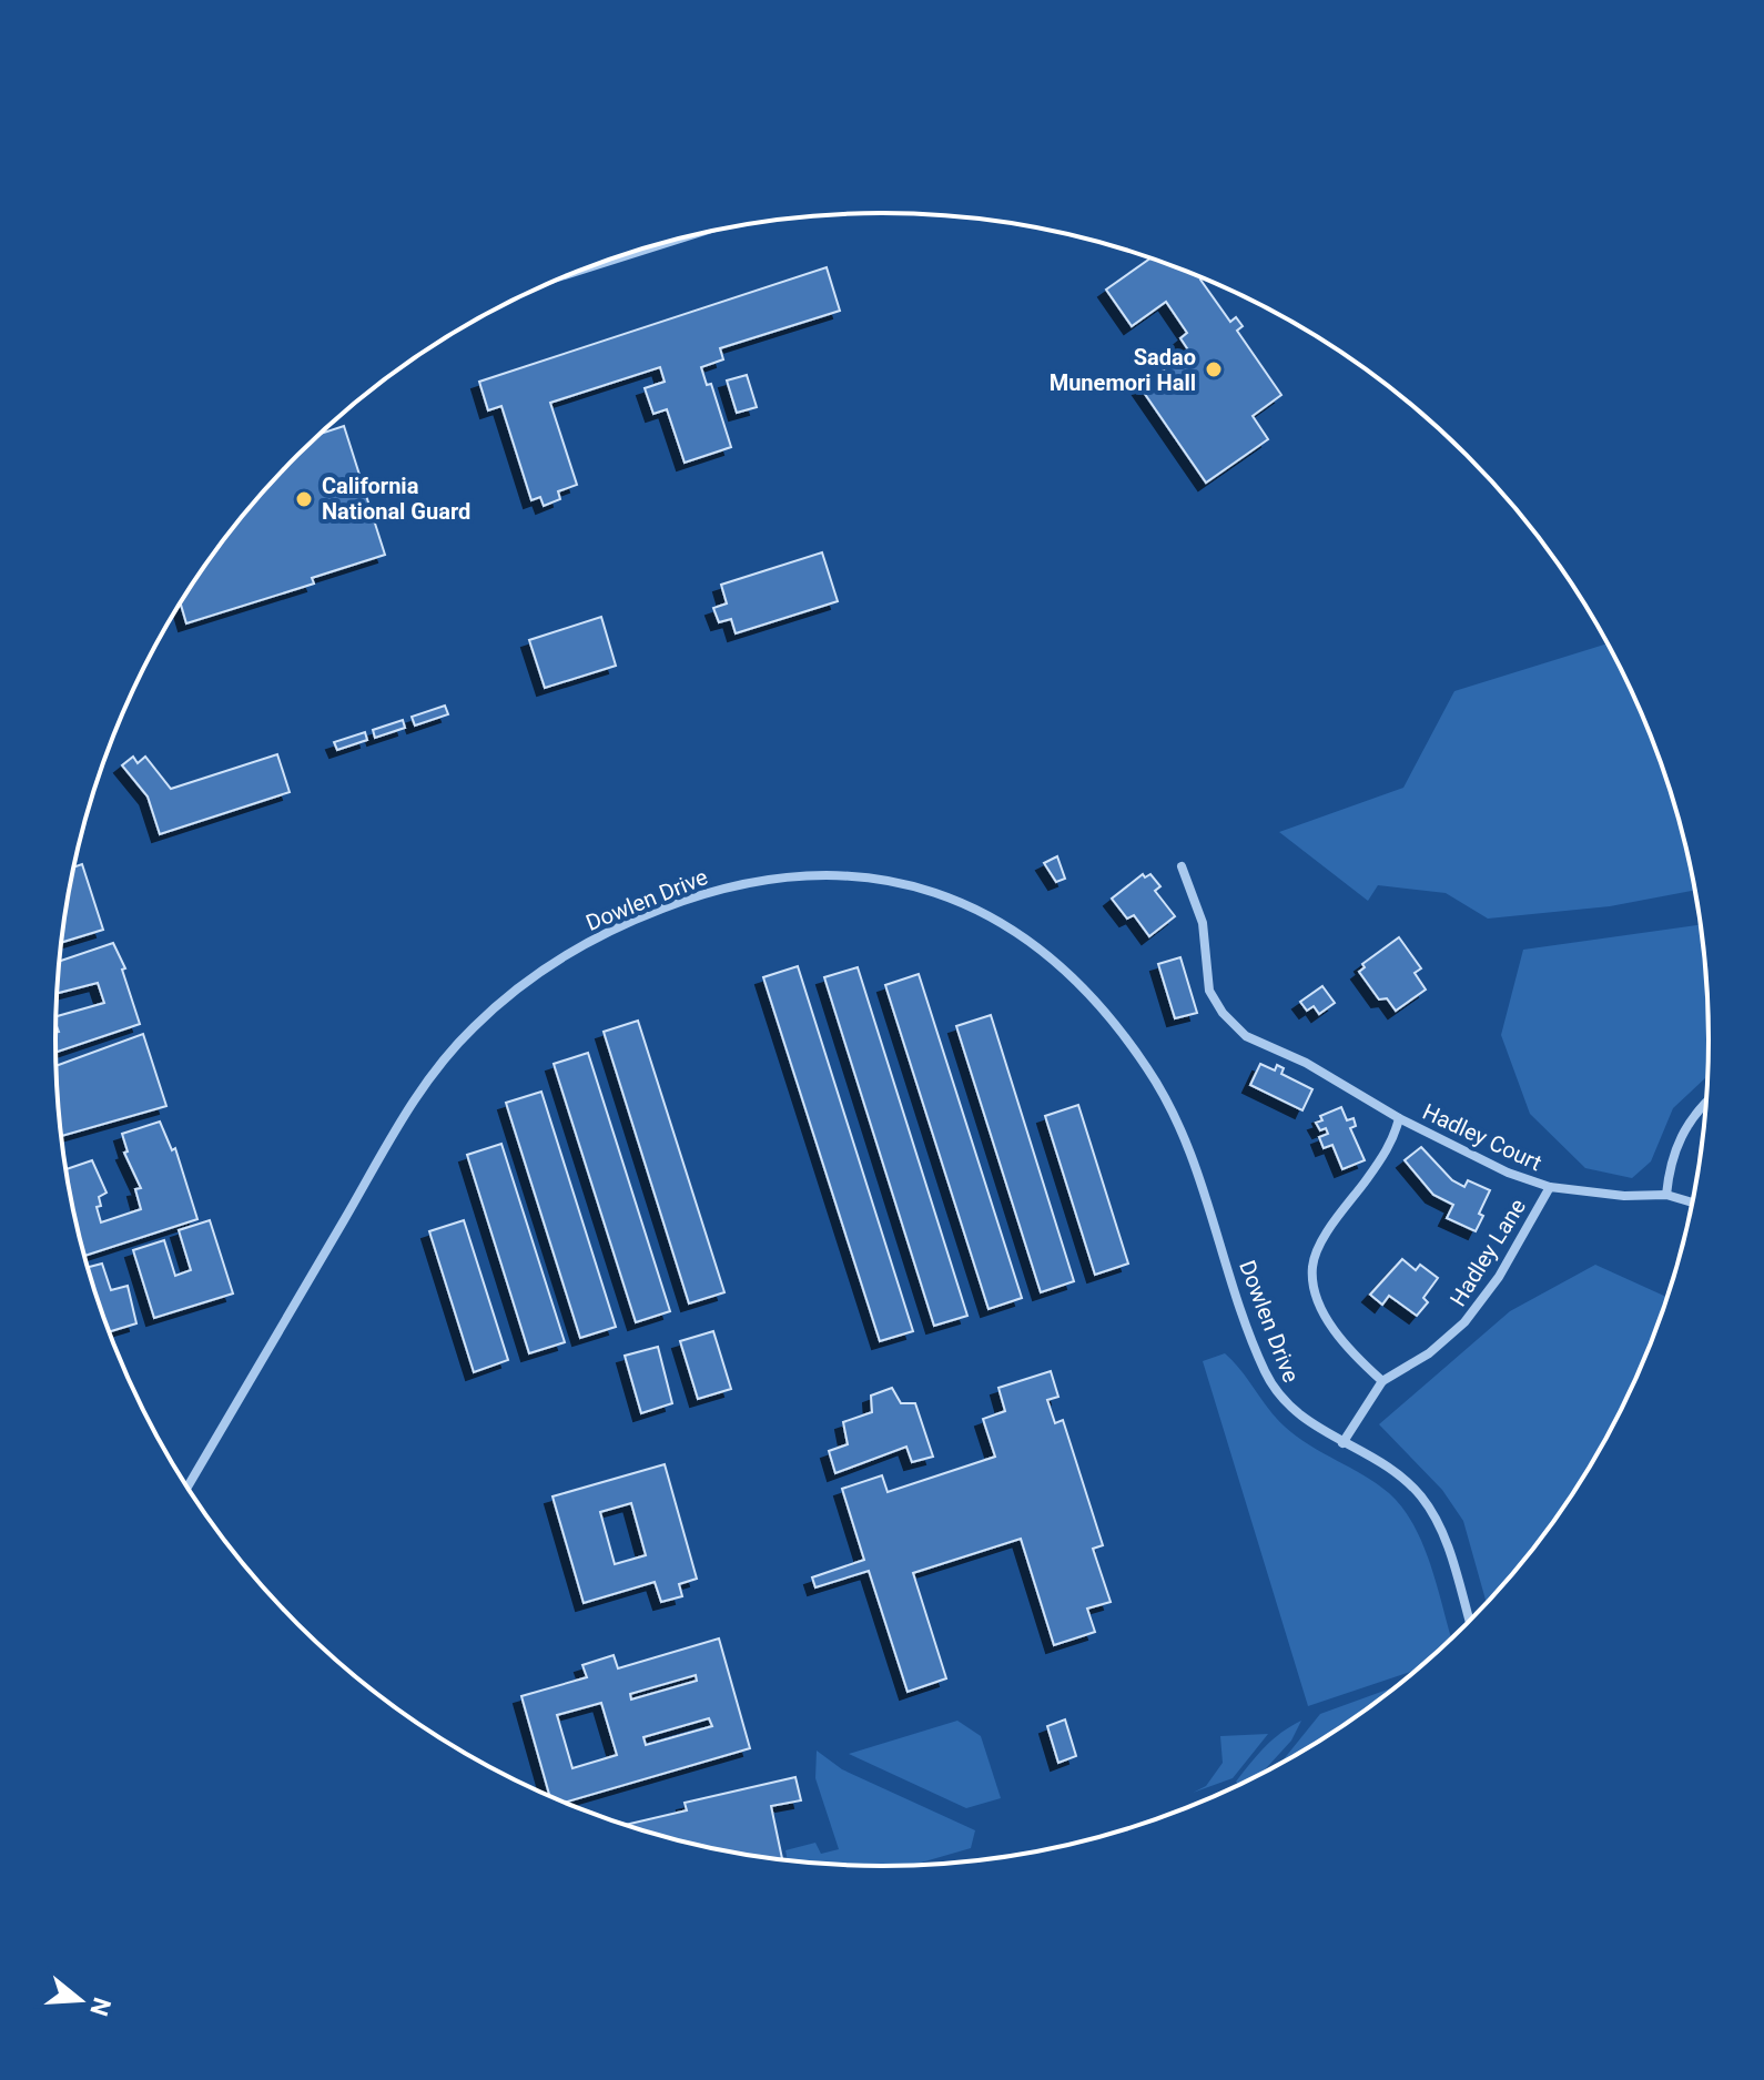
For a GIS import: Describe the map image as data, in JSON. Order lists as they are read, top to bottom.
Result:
{
  "streets": {
    "street": ["Dowlen Drive", "Hadley Court", "Hadley Lane"]
  },
  "crossings": [
    ["Dowlen Drive", "Hadley Lane"],
    ["Hadley Court", "Hadley Lane"]
  ],
  "places": ["Sadao Munemori Hall", "California National Guard"],
  "north": "right"
}
